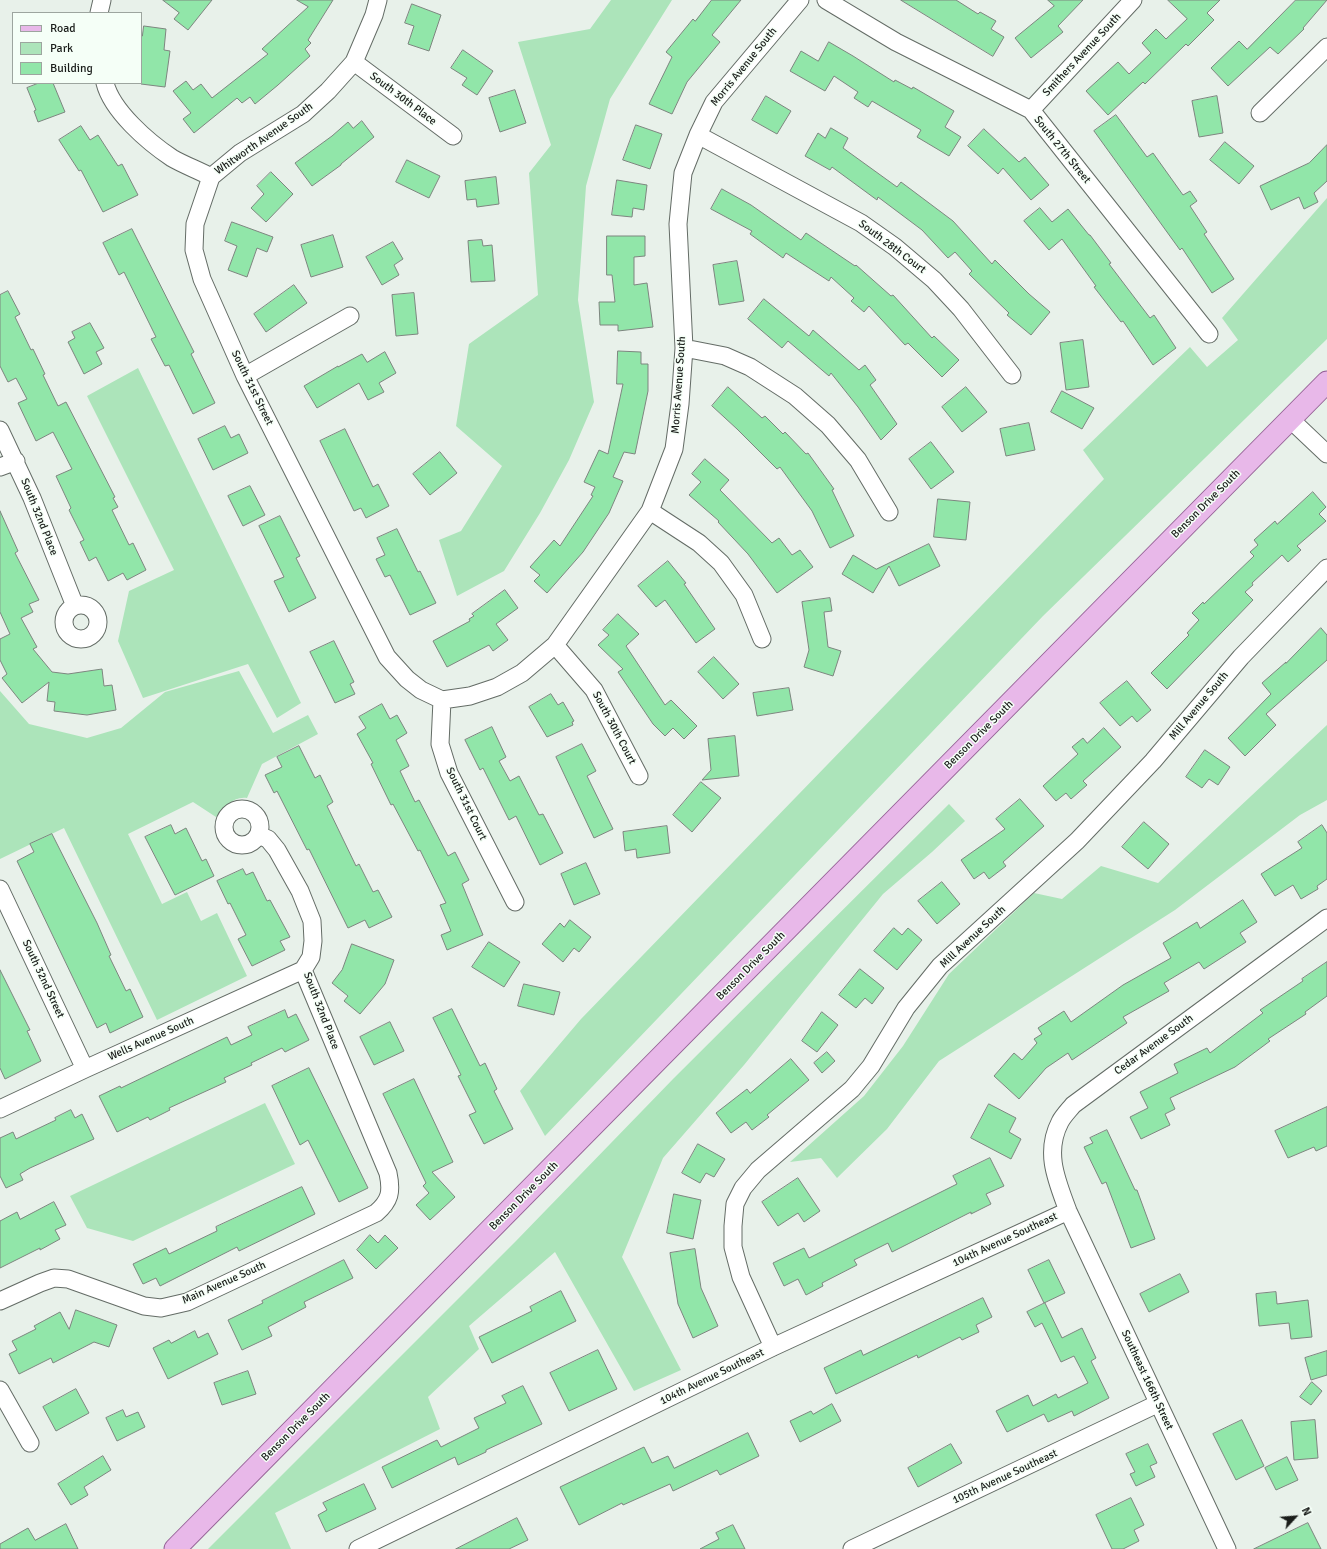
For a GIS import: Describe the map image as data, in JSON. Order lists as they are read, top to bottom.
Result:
{
  "streets": {
    "main road": ["Benson Drive South"],
    "street": [
      "Smithers Avenue South",
      "Morris Avenue South",
      "South 30th Place",
      "Whitworth Avenue South",
      "South 27th Street",
      "South 28th Court",
      "South 31st Street",
      "South 32nd Place",
      "Mill Avenue South",
      "South 30th Court",
      "South 31st Court",
      "South 32nd Street",
      "Wells Avenue South",
      "Cedar Avenue South",
      "104th Avenue Southeast",
      "Main Avenue South",
      "Southeast 166th Street",
      "105th Avenue Southeast"
    ]
  },
  "crossings": [
    ["Smithers Avenue South", "South 27th Street"],
    ["Morris Avenue South", "South 28th Court"],
    ["Morris Avenue South", "South 31st Street"],
    ["Morris Avenue South", "South 30th Court"],
    ["Morris Avenue South", "South 31st Court"],
    ["South 30th Place", "Whitworth Avenue South"],
    ["Whitworth Avenue South", "South 31st Street"],
    ["South 31st Street", "South 31st Court"],
    ["South 32nd Place", "Wells Avenue South"],
    ["South 32nd Place", "Main Avenue South"],
    ["Mill Avenue South", "104th Avenue Southeast"],
    ["South 32nd Street", "Wells Avenue South"],
    ["Cedar Avenue South", "104th Avenue Southeast"],
    ["Cedar Avenue South", "Southeast 166th Street"],
    ["104th Avenue Southeast", "Southeast 166th Street"],
    ["Southeast 166th Street", "105th Avenue Southeast"]
  ],
  "legend": ["Road", "Park", "Building"],
  "north": "top right"
}
